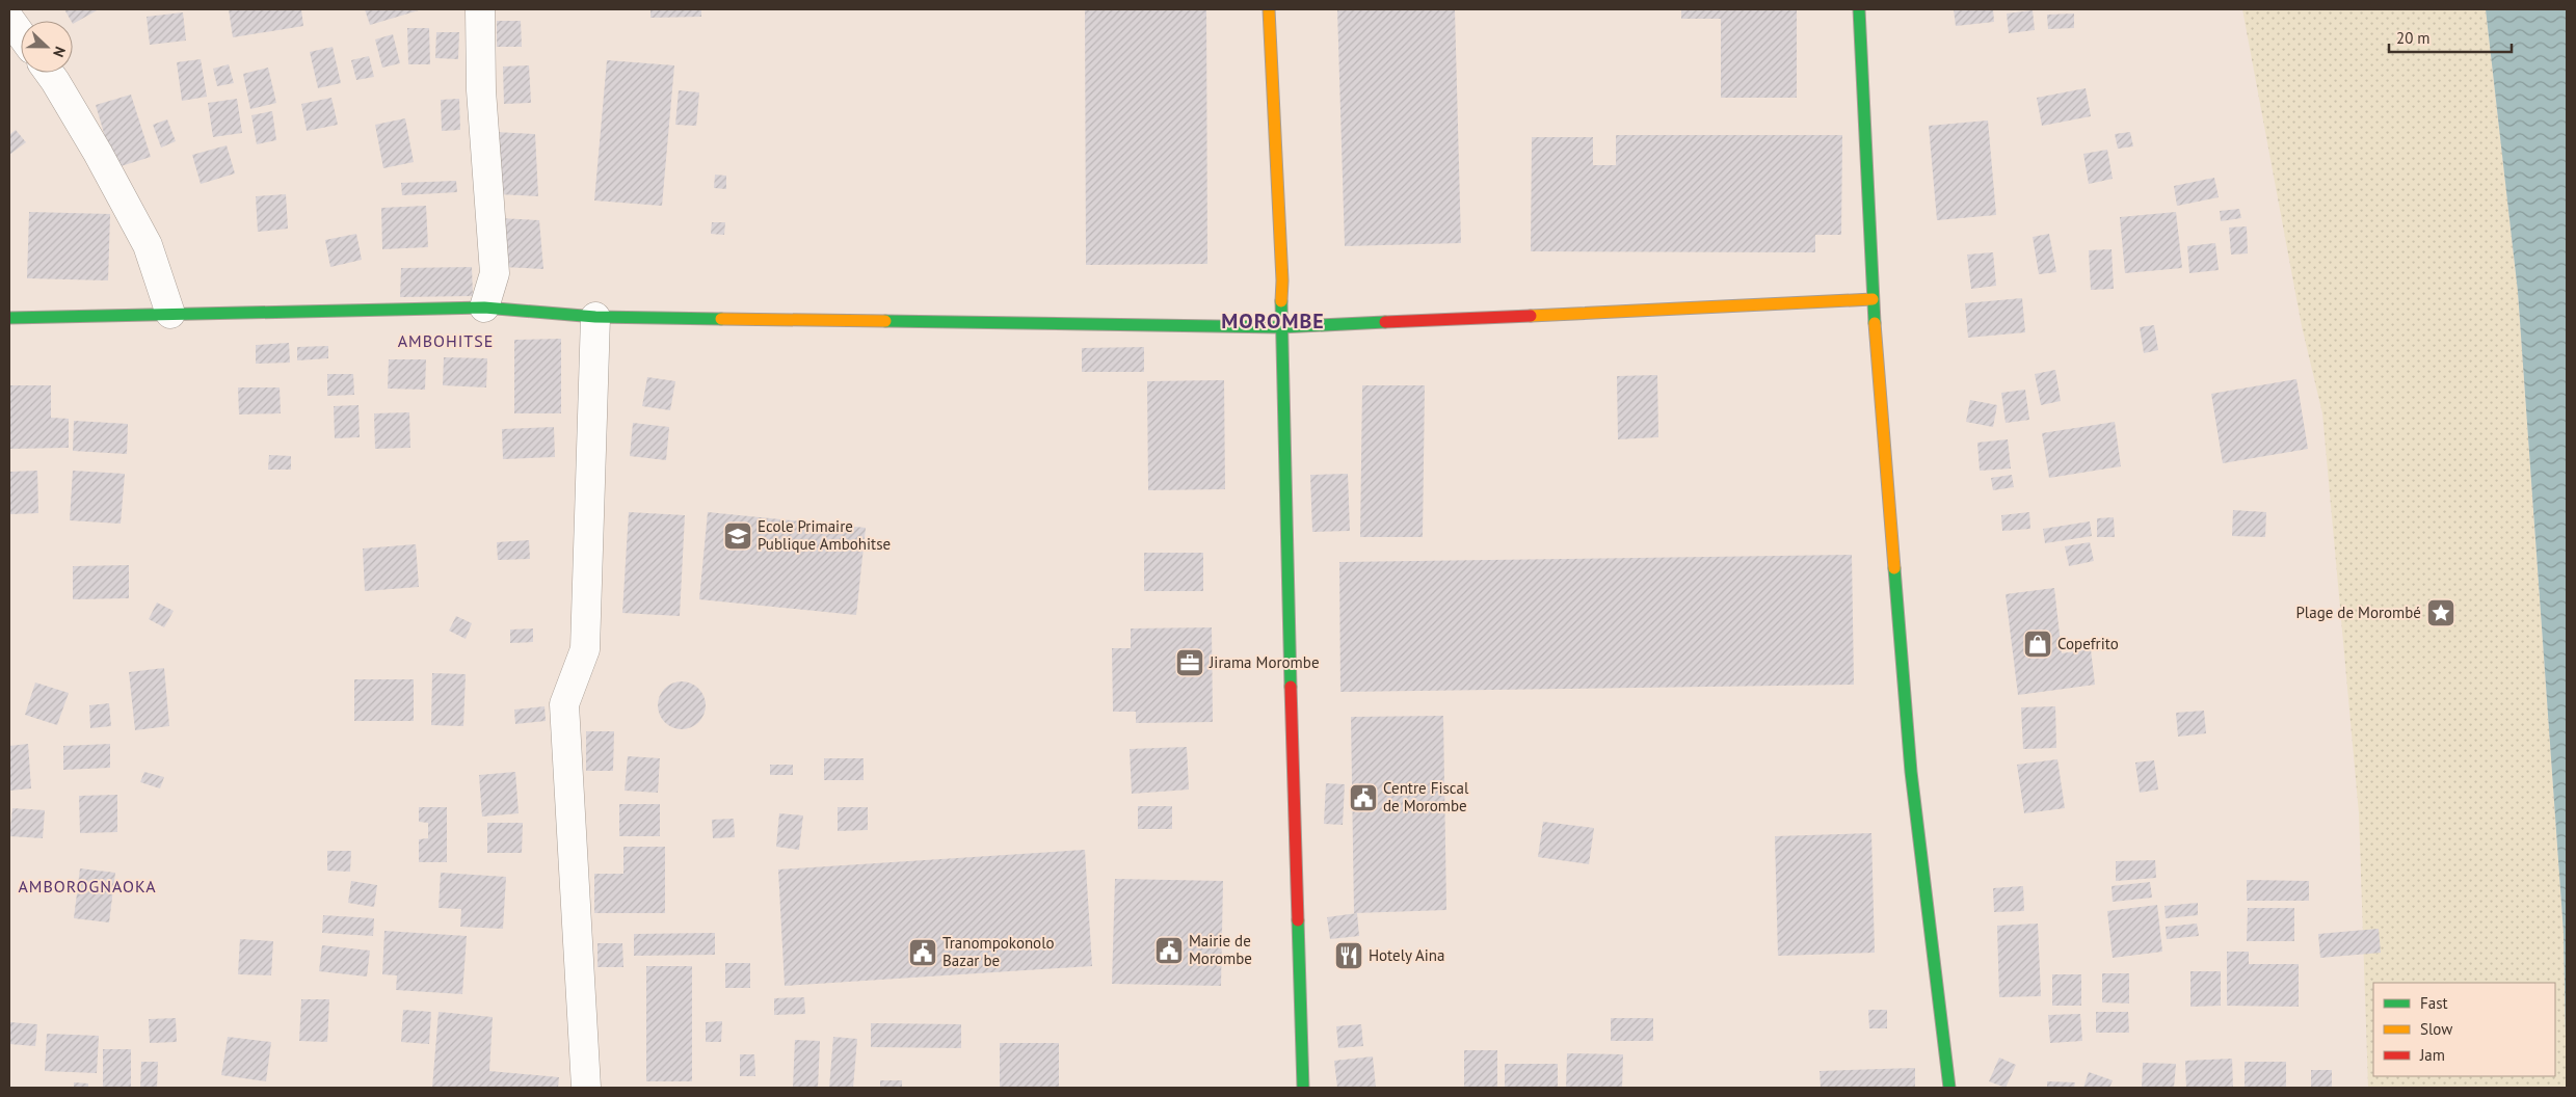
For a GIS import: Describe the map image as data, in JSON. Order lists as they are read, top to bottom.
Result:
{
  "districts": ["MOROMBE", "AMBOHITSE", "AMBOROGNAOKA"],
  "places": {
    "school or university": ["Ecole Primaire Publique Ambohitse"],
    "place": ["Plage de Morombé"],
    "shop": ["Copefrito"],
    "office": ["Jirama Morombe"],
    "public building": ["Centre Fiscal de Morombe", "Mairie de Morombe", "Tranompokonolo Bazar be"],
    "restaurant": ["Hotely Aina"]
  },
  "legend": ["Fast", "Slow", "Jam"],
  "scale_bar": "20 m",
  "north": "right"
}
